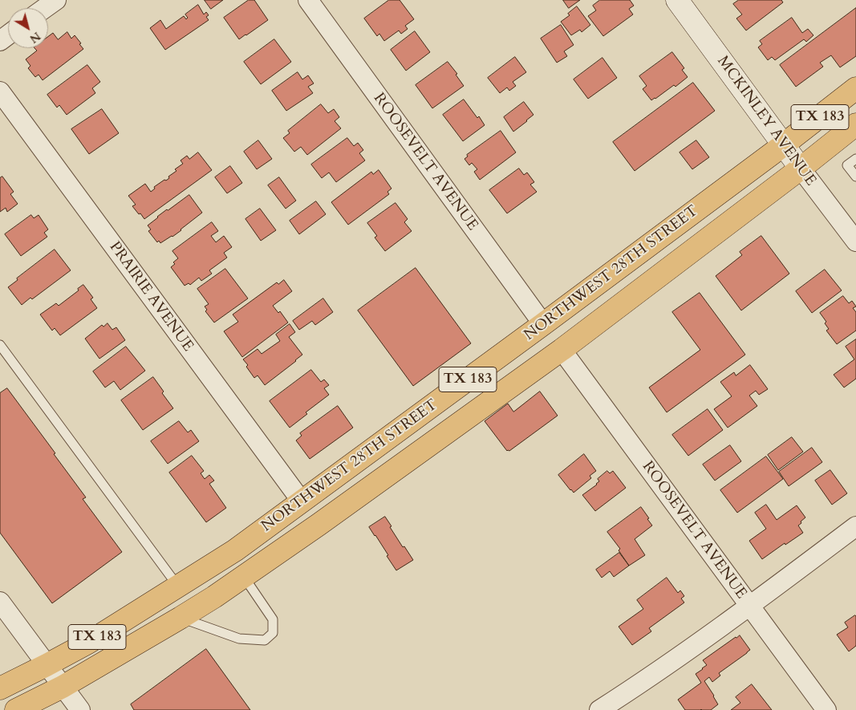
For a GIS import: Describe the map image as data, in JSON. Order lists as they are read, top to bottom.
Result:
{
  "streets": {
    "main road": ["TX 183", "NORTHWEST 28TH STREET"],
    "street": ["MCKINLEY AVENUE", "ROOSEVELT AVENUE", "PRAIRIE AVENUE"]
  },
  "crossings": [
    ["MCKINLEY AVENUE", "NORTHWEST 28TH STREET"],
    ["ROOSEVELT AVENUE", "NORTHWEST 28TH STREET"],
    ["NORTHWEST 28TH STREET", "PRAIRIE AVENUE"]
  ],
  "north": "bottom right"
}
